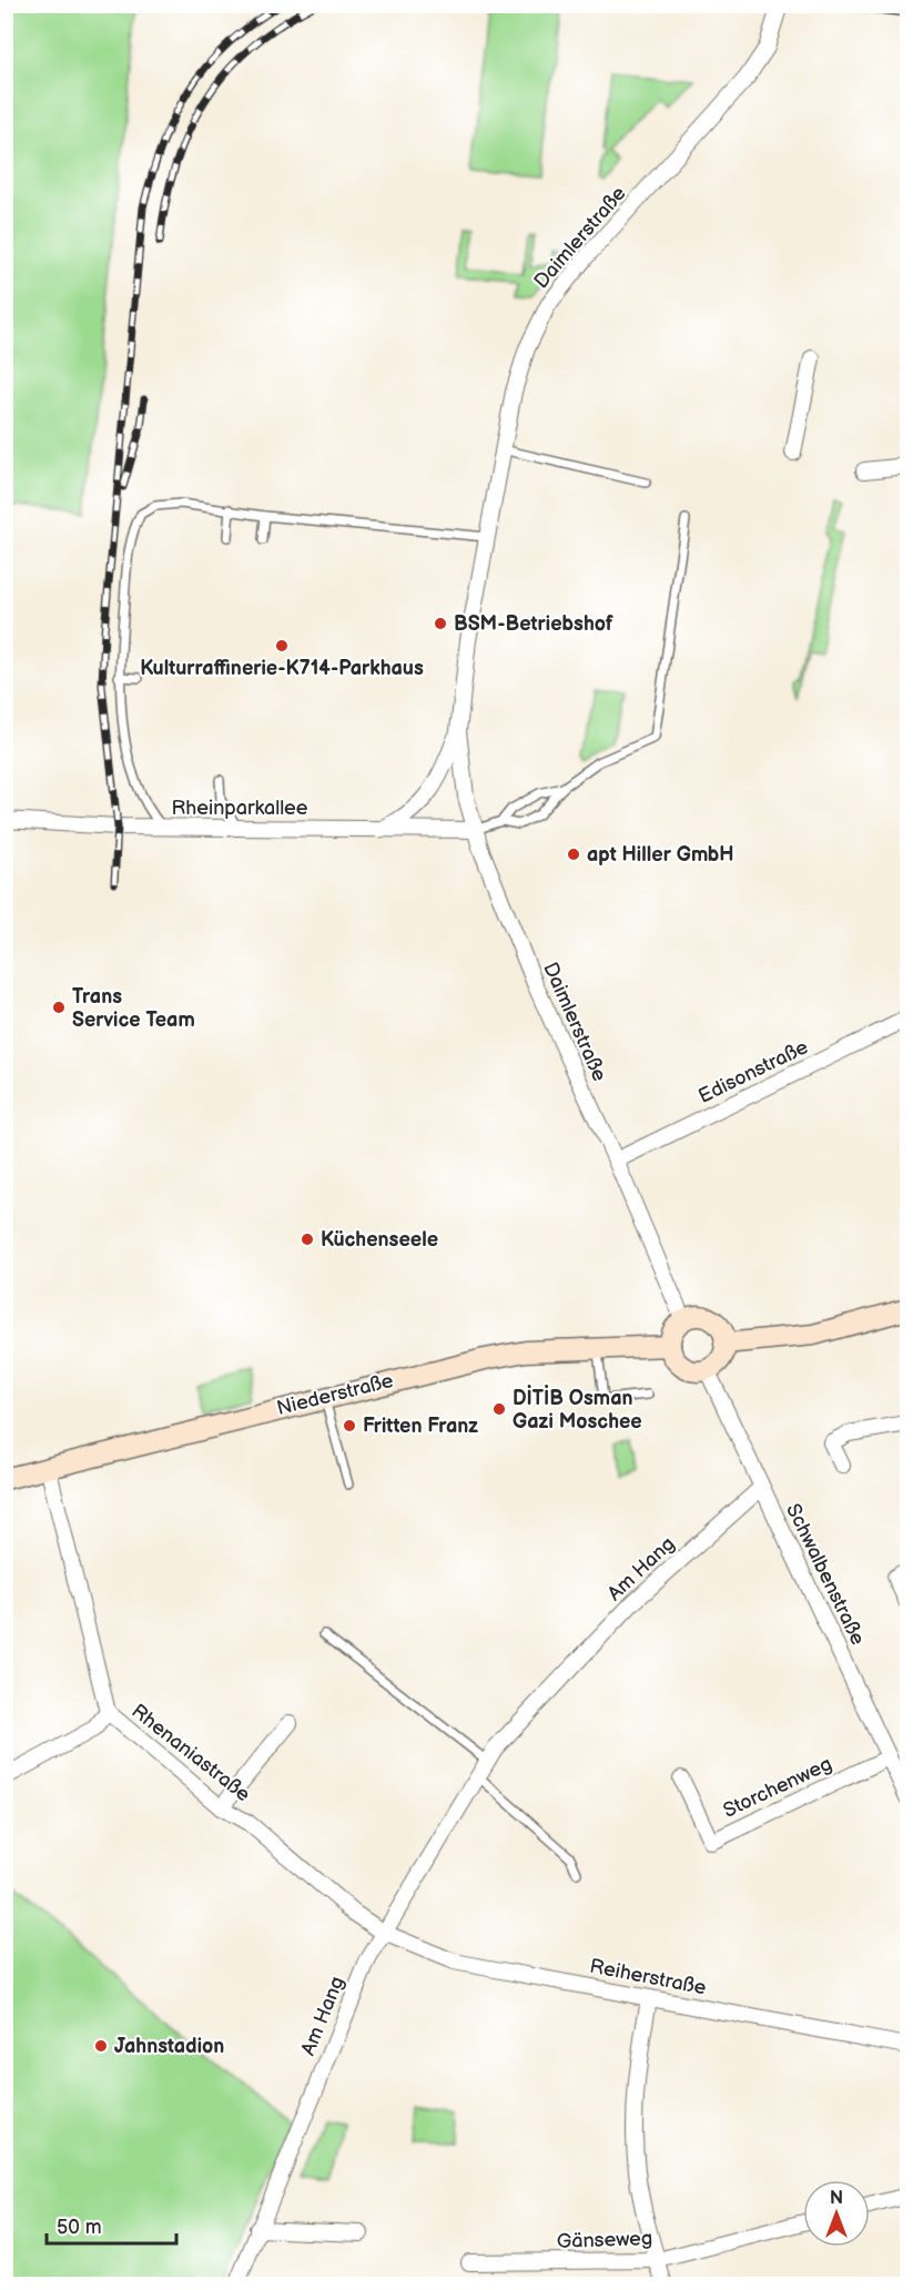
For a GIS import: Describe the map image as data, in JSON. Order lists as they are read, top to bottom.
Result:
{
  "streets": {
    "street": [
      "Daimlerstraße",
      "Rheinparkallee",
      "Edisonstraße",
      "Niederstraße",
      "Am Hang",
      "Schwalbenstraße",
      "Rhenaniastraße",
      "Storchenweg",
      "Reiherstraße",
      "Gänseweg"
    ]
  },
  "crossings": [
    ["Daimlerstraße", "Rheinparkallee"],
    ["Daimlerstraße", "Edisonstraße"],
    ["Daimlerstraße", "Niederstraße"],
    ["Daimlerstraße", "Schwalbenstraße"],
    ["Niederstraße", "Schwalbenstraße"],
    ["Niederstraße", "Rhenaniastraße"],
    ["Am Hang", "Schwalbenstraße"],
    ["Am Hang", "Rhenaniastraße"],
    ["Am Hang", "Reiherstraße"],
    ["Schwalbenstraße", "Storchenweg"],
    ["Rhenaniastraße", "Reiherstraße"]
  ],
  "places": [
    "BSM-Betriebshof",
    "Kulturraffinerie-K714-Parkhaus",
    "apt Hiller GmbH",
    "Trans Service Team",
    "Küchenseele",
    "DİTİB Osman Gazi Moschee",
    "Fritten Franz",
    "Jahnstadion"
  ],
  "scale_bar": "50 m",
  "north": "top"
}
